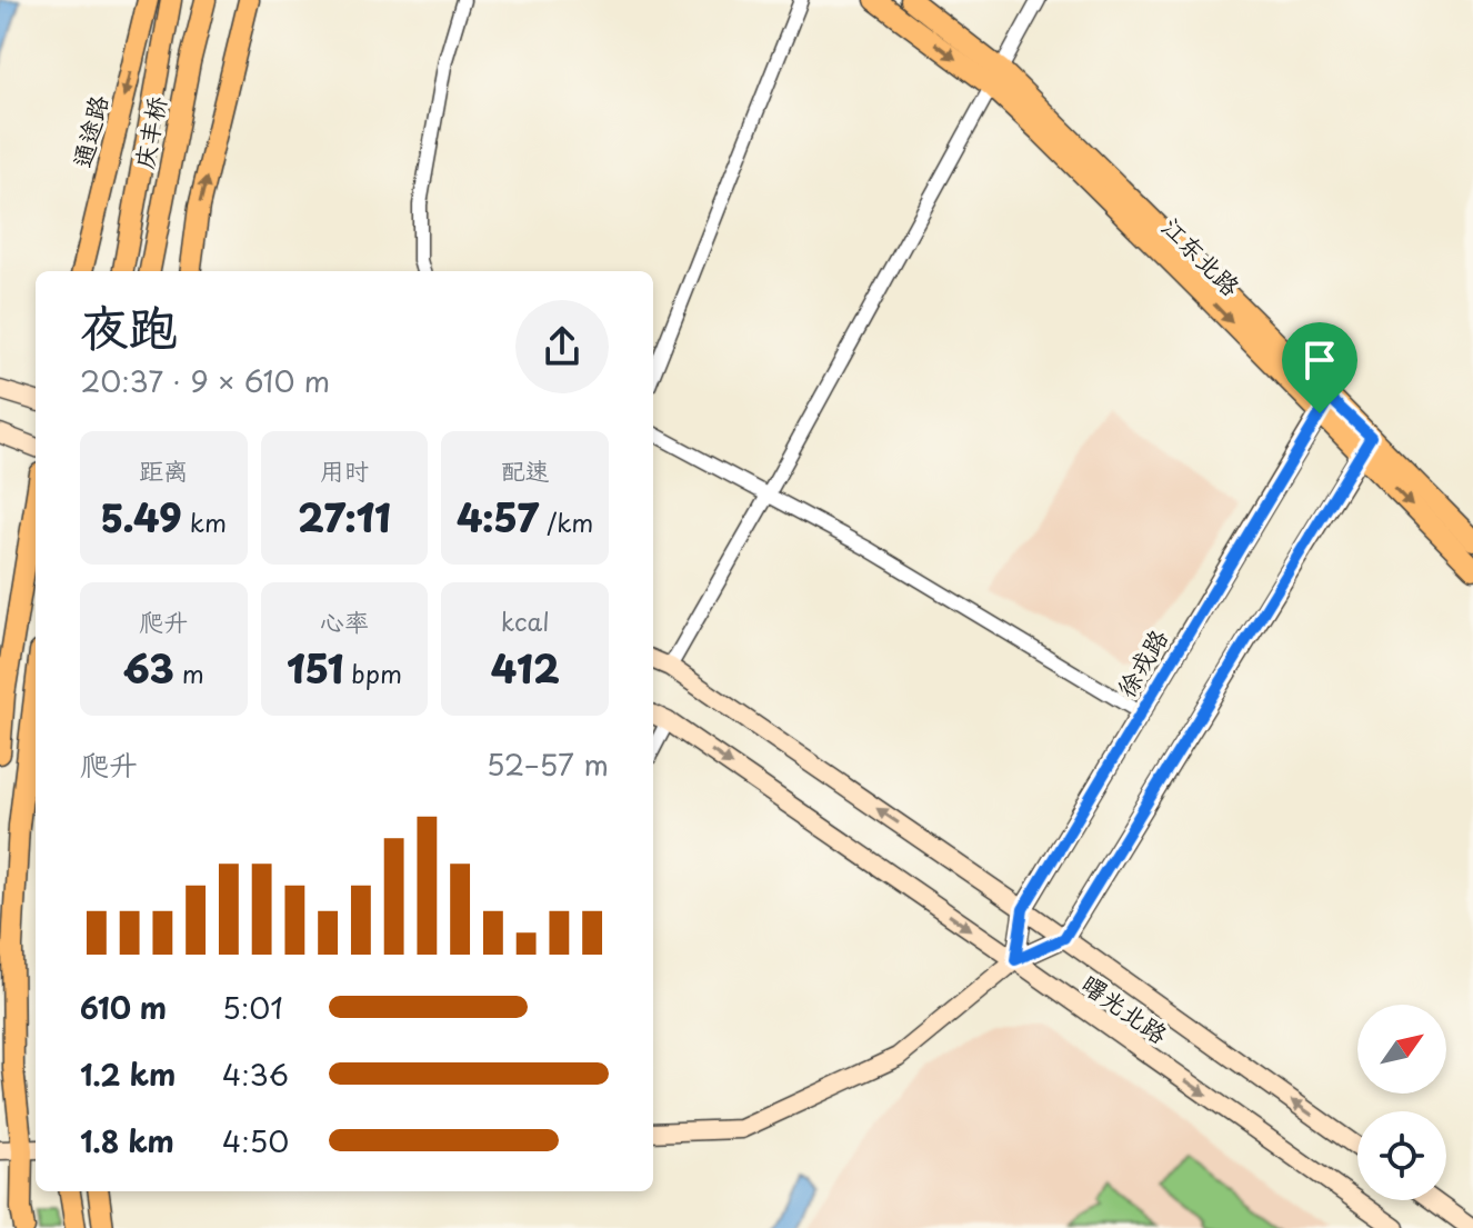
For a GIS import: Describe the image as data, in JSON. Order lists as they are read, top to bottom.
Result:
{
  "streets": {
    "main road": [
      "通途路",
      "庆丰桥",
      "江东北路",
      "徐戎路",
      "曙光北路"
    ]
  },
  "crossings": [
    ["江东北路", "徐戎路"],
    ["徐戎路", "曙光北路"]
  ],
  "north": "top right",
  "page": {
    "heading": ["夜跑", "20:37 · 9 × 610 m"],
    "stats": [
      ["距离", "5.49 km"],
      ["用时", "27:11"],
      ["配速", "4:57 /km"],
      ["爬升", "63 m"],
      ["心率", "151 bpm"],
      ["kcal", "412"]
    ],
    "chart": ["爬升", "52–57 m"],
    "list": [
      {
        "name": "610 m",
        "note": "5:01"
      },
      {
        "name": "1.2 km",
        "note": "4:36"
      },
      {
        "name": "1.8 km",
        "note": "4:50"
      }
    ]
  }
}
